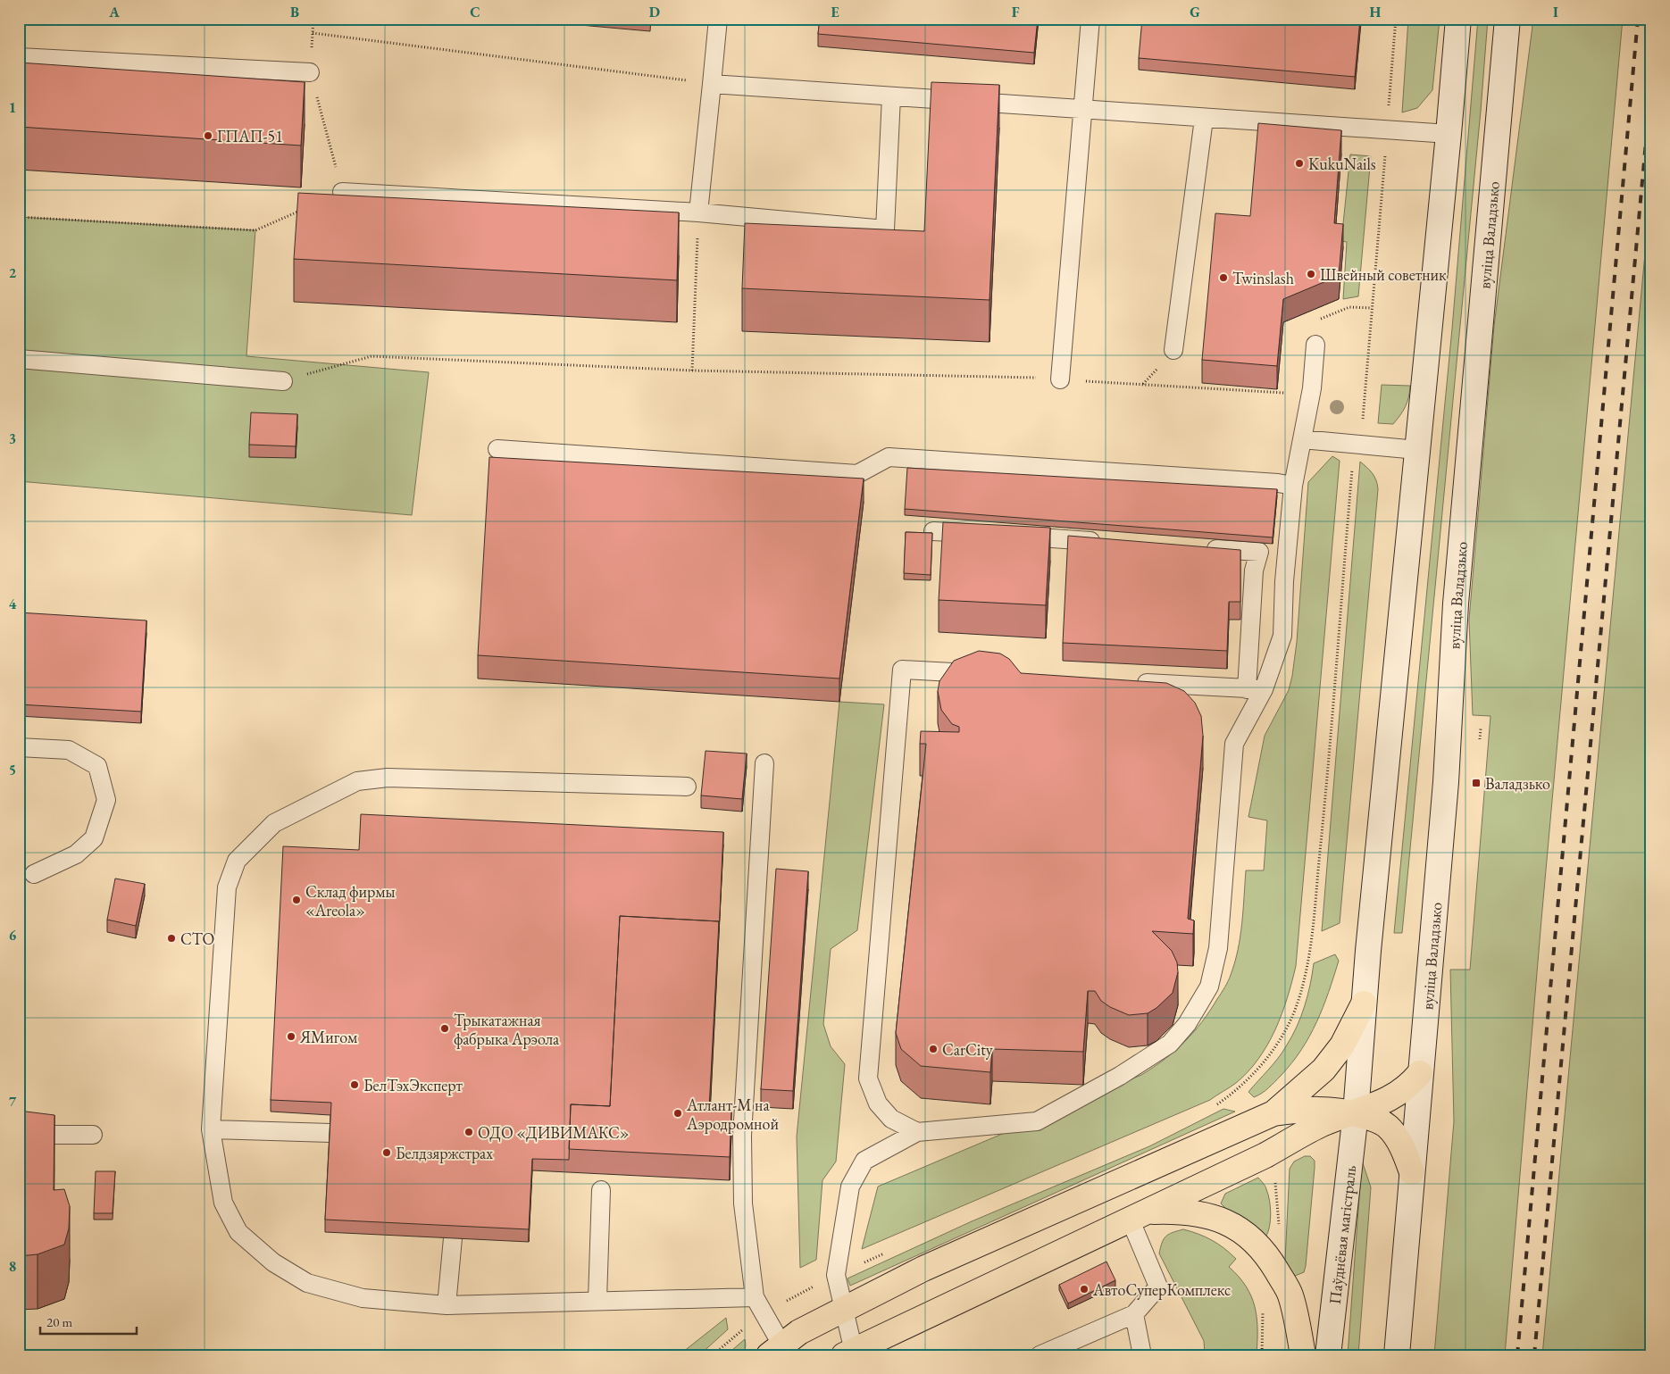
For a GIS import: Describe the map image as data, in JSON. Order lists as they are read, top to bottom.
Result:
{
  "streets": {
    "main road": ["вуліца Валадзько", "Паўднёвая магістраль"]
  },
  "places": {
    "other": [
      "ГПАП-51",
      "KukuNails",
      "Швейный советник",
      "Twinslash",
      "Склад фирмы «Areola»",
      "СТО",
      "Трыкатажная фабрыка Арэола",
      "ЯМигом",
      "CarCity",
      "БелТэхЭксперт",
      "Атлант-М на Аэродромной",
      "ОДО «ДИВИМАКС»",
      "Белдзяржстрах",
      "АвтоСуперКомплекс"
    ],
    "transit": ["Валадзько"]
  },
  "scale_bar": "20 m",
  "grid": {
    "columns": [
      "A",
      "B",
      "C",
      "D",
      "E",
      "F",
      "G",
      "H",
      "I"
    ],
    "rows": [
      "1",
      "2",
      "3",
      "4",
      "5",
      "6",
      "7",
      "8"
    ]
  }
}
